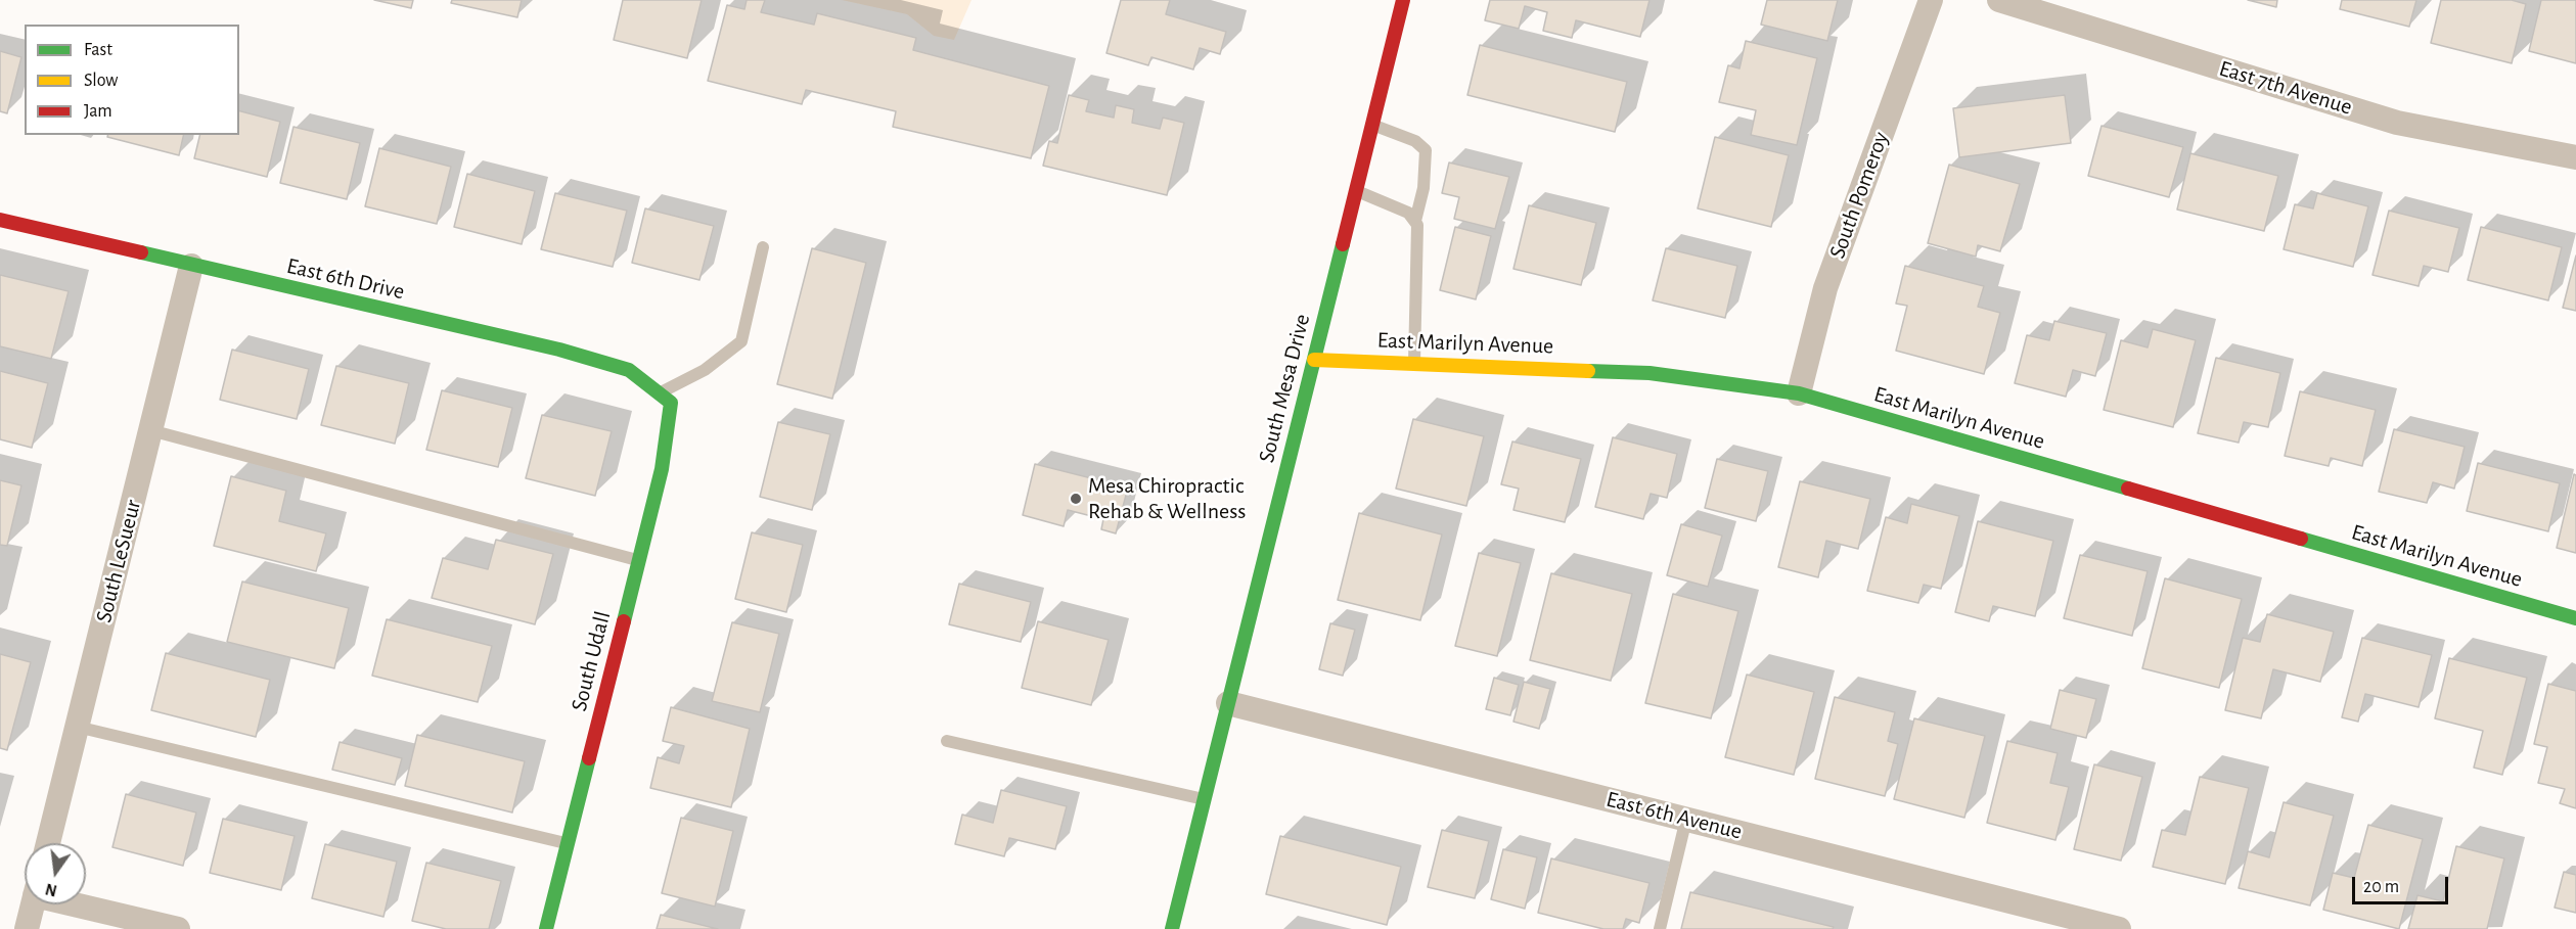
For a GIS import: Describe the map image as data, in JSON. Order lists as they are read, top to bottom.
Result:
{
  "streets": {
    "street": [
      "East 7th Avenue",
      "South Pomeroy",
      "East 6th Drive",
      "East Marilyn Avenue",
      "South Mesa Drive",
      "South LeSueur",
      "South Udall",
      "East 6th Avenue"
    ]
  },
  "crossings": [
    ["South Pomeroy", "East Marilyn Avenue"],
    ["East 6th Drive", "South LeSueur"],
    ["East 6th Drive", "South Udall"],
    ["East Marilyn Avenue", "South Mesa Drive"],
    ["South Mesa Drive", "East 6th Avenue"]
  ],
  "places": ["Mesa Chiropractic Rehab & Wellness"],
  "legend": ["Fast", "Slow", "Jam"],
  "scale_bar": "20 m",
  "north": "bottom"
}
